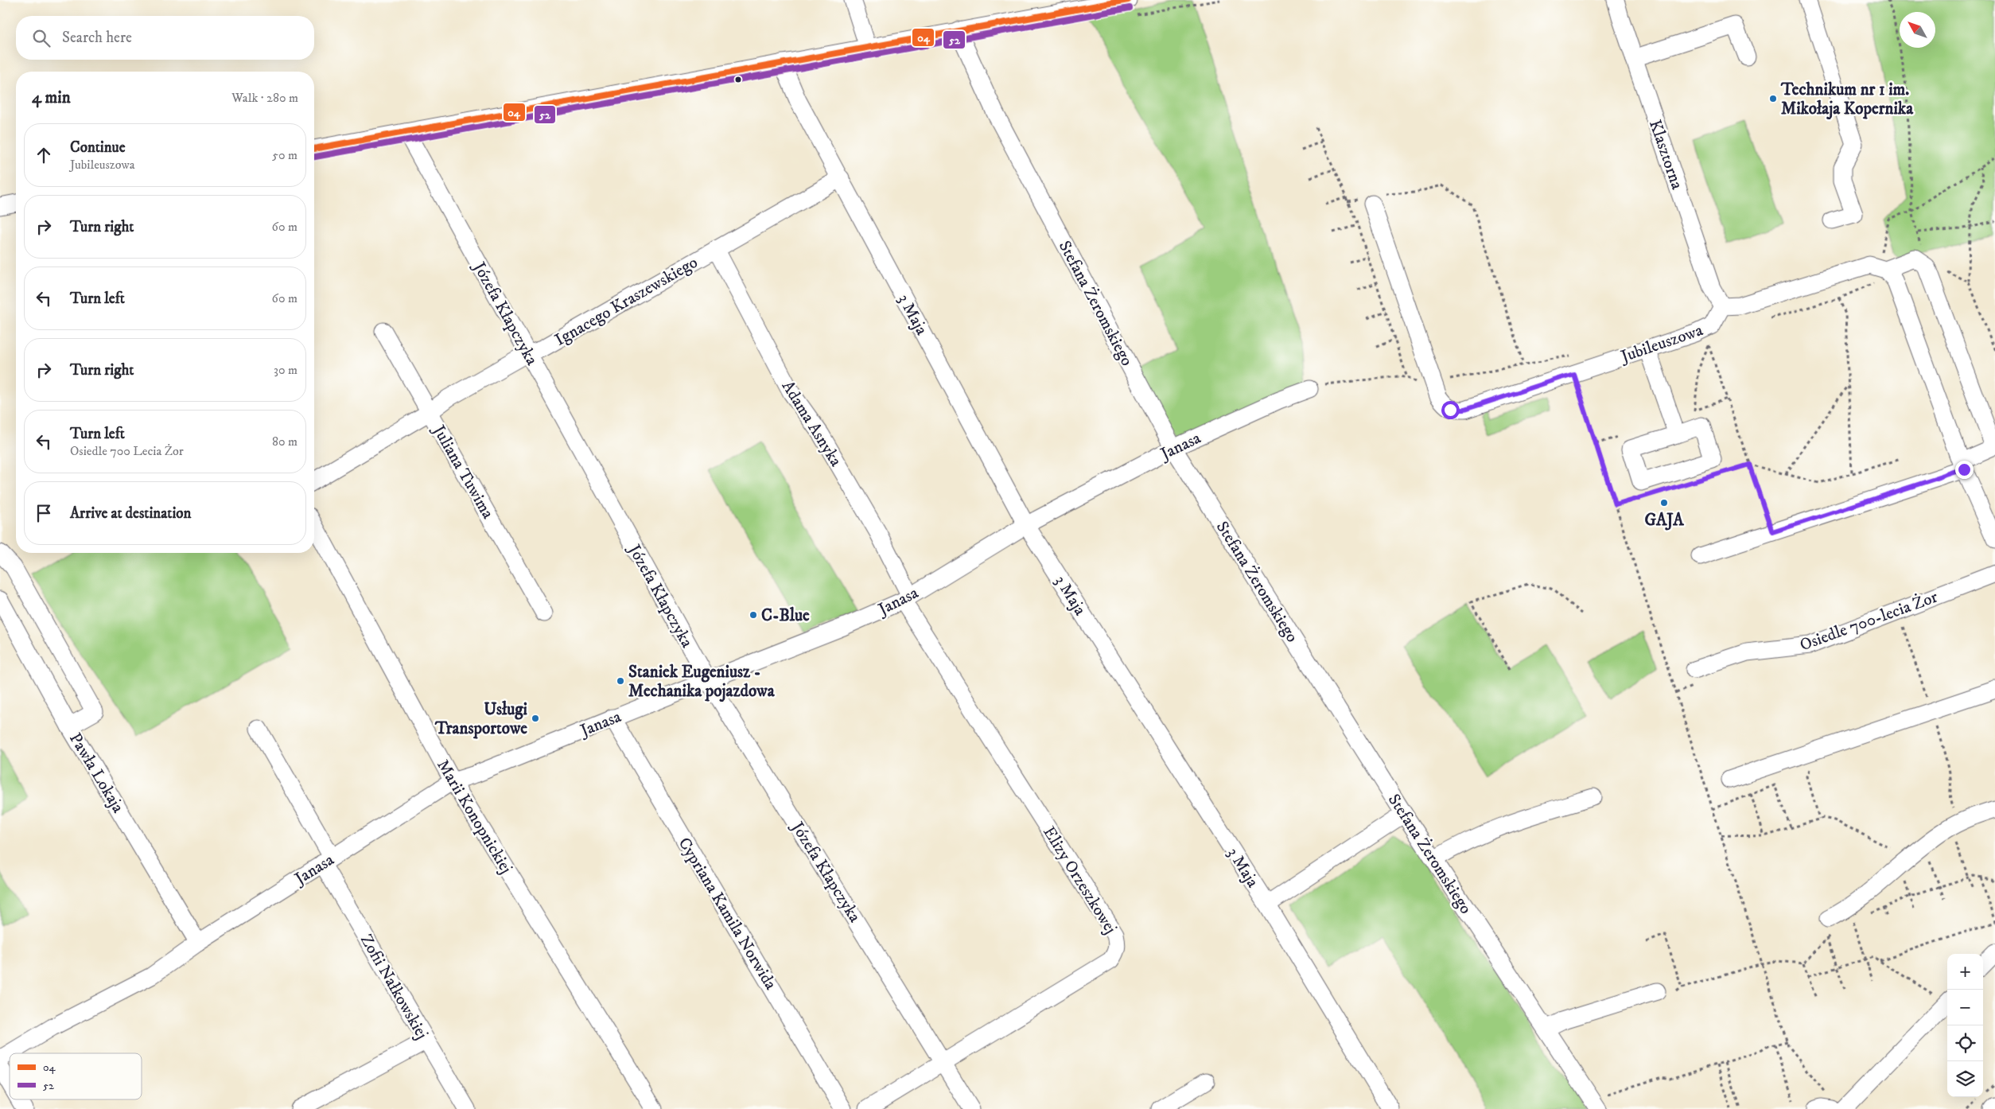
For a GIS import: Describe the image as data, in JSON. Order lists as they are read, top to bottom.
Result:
{
  "streets": {
    "street": [
      "Klasztorna",
      "Ignacego Kraszewskiego",
      "Stefana Żeromskiego",
      "Józefa Kłapczyka",
      "3 Maja",
      "Jubileuszowa",
      "Adama Asnyka",
      "Janasa",
      "Juliana Tuwima",
      "Osiedle 700-lecia Żor",
      "Pawła Lokaja",
      "Marii Konopnickiej",
      "Elizy Orzeszkowej",
      "Cypriana Kamila Norwida",
      "Zofii Nałkowskiej"
    ]
  },
  "crossings": [
    ["Klasztorna", "Jubileuszowa"],
    ["Ignacego Kraszewskiego", "Józefa Kłapczyka"],
    ["Ignacego Kraszewskiego", "3 Maja"],
    ["Ignacego Kraszewskiego", "Adama Asnyka"],
    ["Ignacego Kraszewskiego", "Juliana Tuwima"],
    ["Stefana Żeromskiego", "Janasa"],
    ["Józefa Kłapczyka", "Janasa"],
    ["Józefa Kłapczyka", "Elizy Orzeszkowej"],
    ["3 Maja", "Janasa"],
    ["Adama Asnyka", "Janasa"],
    ["Adama Asnyka", "Elizy Orzeszkowej"],
    ["Janasa", "Pawła Lokaja"],
    ["Janasa", "Marii Konopnickiej"],
    ["Janasa", "Elizy Orzeszkowej"],
    ["Janasa", "Cypriana Kamila Norwida"],
    ["Janasa", "Zofii Nałkowskiej"]
  ],
  "places": [
    "Technikum nr 1 im. Mikołaja Kopernika",
    "GAJA",
    "C-Blue",
    "Staniek Eugeniusz - Mechanika pojazdowa",
    "Usługi Transportowe"
  ],
  "lines": ["transit line 04", "transit line 52"],
  "legend": ["04", "52"],
  "north": "top left",
  "page": {
    "search": "Search here",
    "heading": ["4 min", "Walk · 280 m"],
    "list": [
      ["Continue", "Jubileuszowa", "50 m"],
      ["Turn right", "60 m"],
      ["Turn left", "60 m"],
      ["Turn right", "30 m"],
      ["Turn left", "Osiedle 700 Lecia Żor", "80 m"],
      "Arrive at destination"
    ],
    "map_buttons": ["+", "−"]
  }
}
